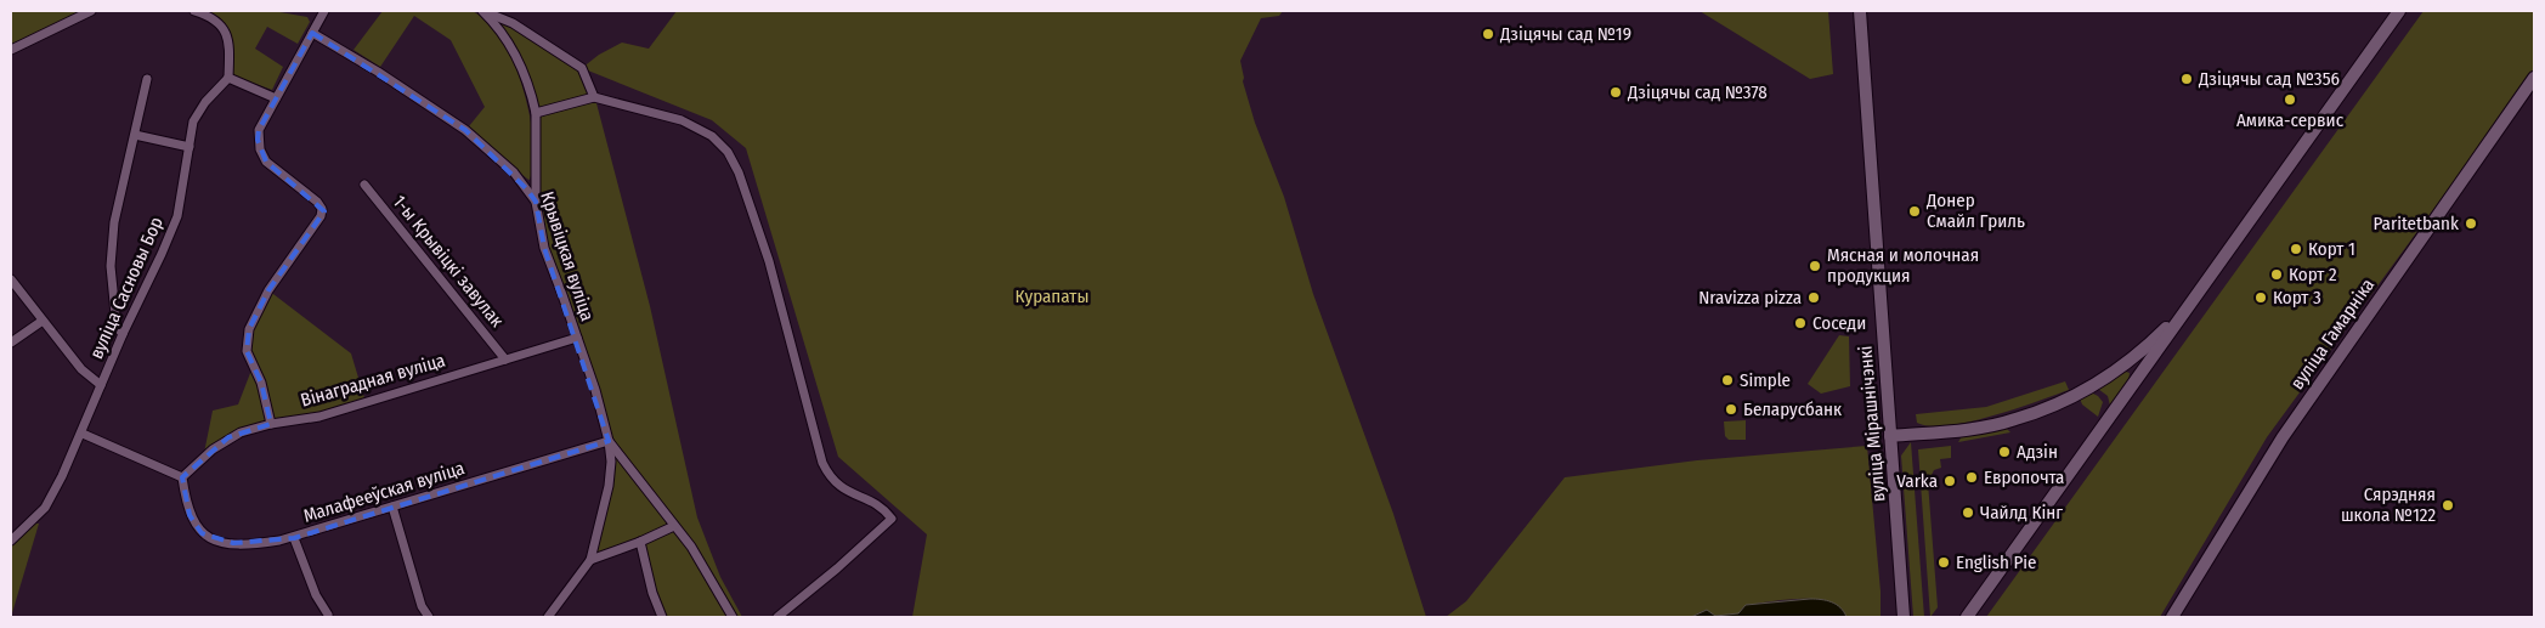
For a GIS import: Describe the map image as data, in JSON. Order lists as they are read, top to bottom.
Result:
{
  "streets": {
    "main road": ["вуліца Гамарніка", "вуліца Мірашнічэнкі"],
    "street": [
      "Крывіцкая вуліца",
      "1-ы Крывіцкі завулак",
      "вуліца Сасновы Бор",
      "Вінаградная вуліца",
      "Малафееўская вуліца"
    ]
  },
  "crossings": [
    ["Крывіцкая вуліца", "Вінаградная вуліца"],
    ["Крывіцкая вуліца", "Малафееўская вуліца"],
    ["1-ы Крывіцкі завулак", "Вінаградная вуліца"],
    ["Вінаградная вуліца", "Малафееўская вуліца"]
  ],
  "parks": ["Курапаты"],
  "places": [
    "Дзіцячы сад №19",
    "Дзіцячы сад №356",
    "Дзіцячы сад №378",
    "Амика-сервис",
    "Донер Смайл Гриль",
    "Paritetbank",
    "Корт 1",
    "Мясная и молочная продукция",
    "Корт 2",
    "Nravizza pizza",
    "Корт 3",
    "Соседи",
    "Simple",
    "Беларусбанк",
    "Адзін",
    "Европочта",
    "Varka",
    "Сярэдняя школа №122",
    "Чайлд Кінг",
    "English Pie"
  ]
}
